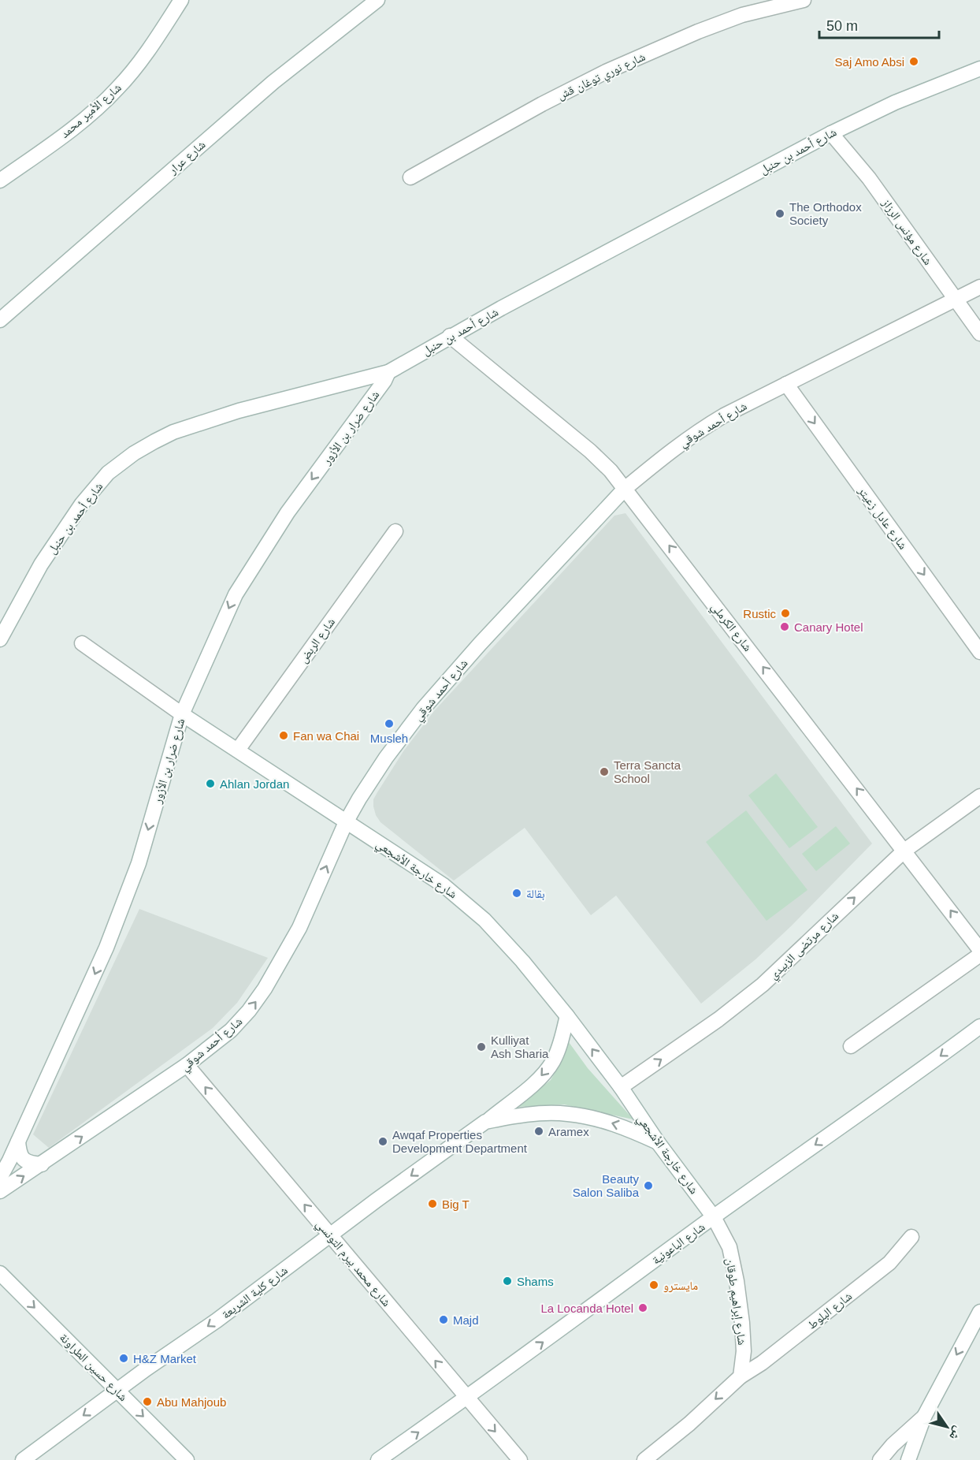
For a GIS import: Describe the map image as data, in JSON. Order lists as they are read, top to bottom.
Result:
{
  "streets": {
    "street": [
      "شارع نوري توغان قش",
      "شارع الأمير محمد",
      "شارع أحمد بن حنبل",
      "شارع عرار",
      "شارع مؤنس الرزاز",
      "شارع أحمد شوقي",
      "شارع ضرار بن الأزور",
      "شارع عادل زعيتر",
      "شارع الكرملي",
      "شارع الربض",
      "شارع خارجة الأشجعي",
      "شارع مرتضى الزبيدي",
      "شارع الباعونية",
      "شارع محمد بيرم التونسي",
      "شارع كلية الشريعة",
      "شارع إبراهيم طوقان",
      "شارع البلوط",
      "شارع حسين الطراونة"
    ]
  },
  "crossings": [
    ["شارع أحمد بن حنبل", "شارع مؤنس الرزاز"],
    ["شارع أحمد بن حنبل", "شارع ضرار بن الأزور"],
    ["شارع أحمد بن حنبل", "شارع الكرملي"],
    ["شارع مؤنس الرزاز", "شارع أحمد شوقي"],
    ["شارع أحمد شوقي", "شارع عادل زعيتر"],
    ["شارع أحمد شوقي", "شارع الكرملي"],
    ["شارع أحمد شوقي", "شارع خارجة الأشجعي"],
    ["شارع أحمد شوقي", "شارع محمد بيرم التونسي"],
    ["شارع ضرار بن الأزور", "شارع خارجة الأشجعي"],
    ["شارع الكرملي", "شارع مرتضى الزبيدي"],
    ["شارع الربض", "شارع خارجة الأشجعي"],
    ["شارع خارجة الأشجعي", "شارع مرتضى الزبيدي"],
    ["شارع خارجة الأشجعي", "شارع الباعونية"],
    ["شارع خارجة الأشجعي", "شارع كلية الشريعة"],
    ["شارع خارجة الأشجعي", "شارع إبراهيم طوقان"],
    ["شارع الباعونية", "شارع محمد بيرم التونسي"],
    ["شارع الباعونية", "شارع إبراهيم طوقان"],
    ["شارع محمد بيرم التونسي", "شارع كلية الشريعة"],
    ["شارع كلية الشريعة", "شارع حسين الطراونة"],
    ["شارع إبراهيم طوقان", "شارع البلوط"]
  ],
  "one_way": [
    "شارع أحمد شوقي",
    "شارع ضرار بن الأزور",
    "شارع عادل زعيتر",
    "شارع الكرملي",
    "شارع كلية الشريعة",
    "شارع حسين الطراونة"
  ],
  "places": [
    "Saj Amo Absi",
    "The Orthodox Society",
    "Rustic",
    "Canary Hotel",
    "Musleh",
    "Fan wa Chai",
    "Terra Sancta School",
    "Ahlan Jordan",
    "بقالة",
    "Kulliyat Ash Sharia",
    "Aramex",
    "Awqaf Properties Development Department",
    "Beauty Salon Saliba",
    "Big T",
    "Shams",
    "مايسترو",
    "La Locanda Hotel",
    "Majd",
    "H&Z Market",
    "Abu Mahjoub"
  ],
  "scale_bar": "50 m",
  "north": "bottom right"
}
